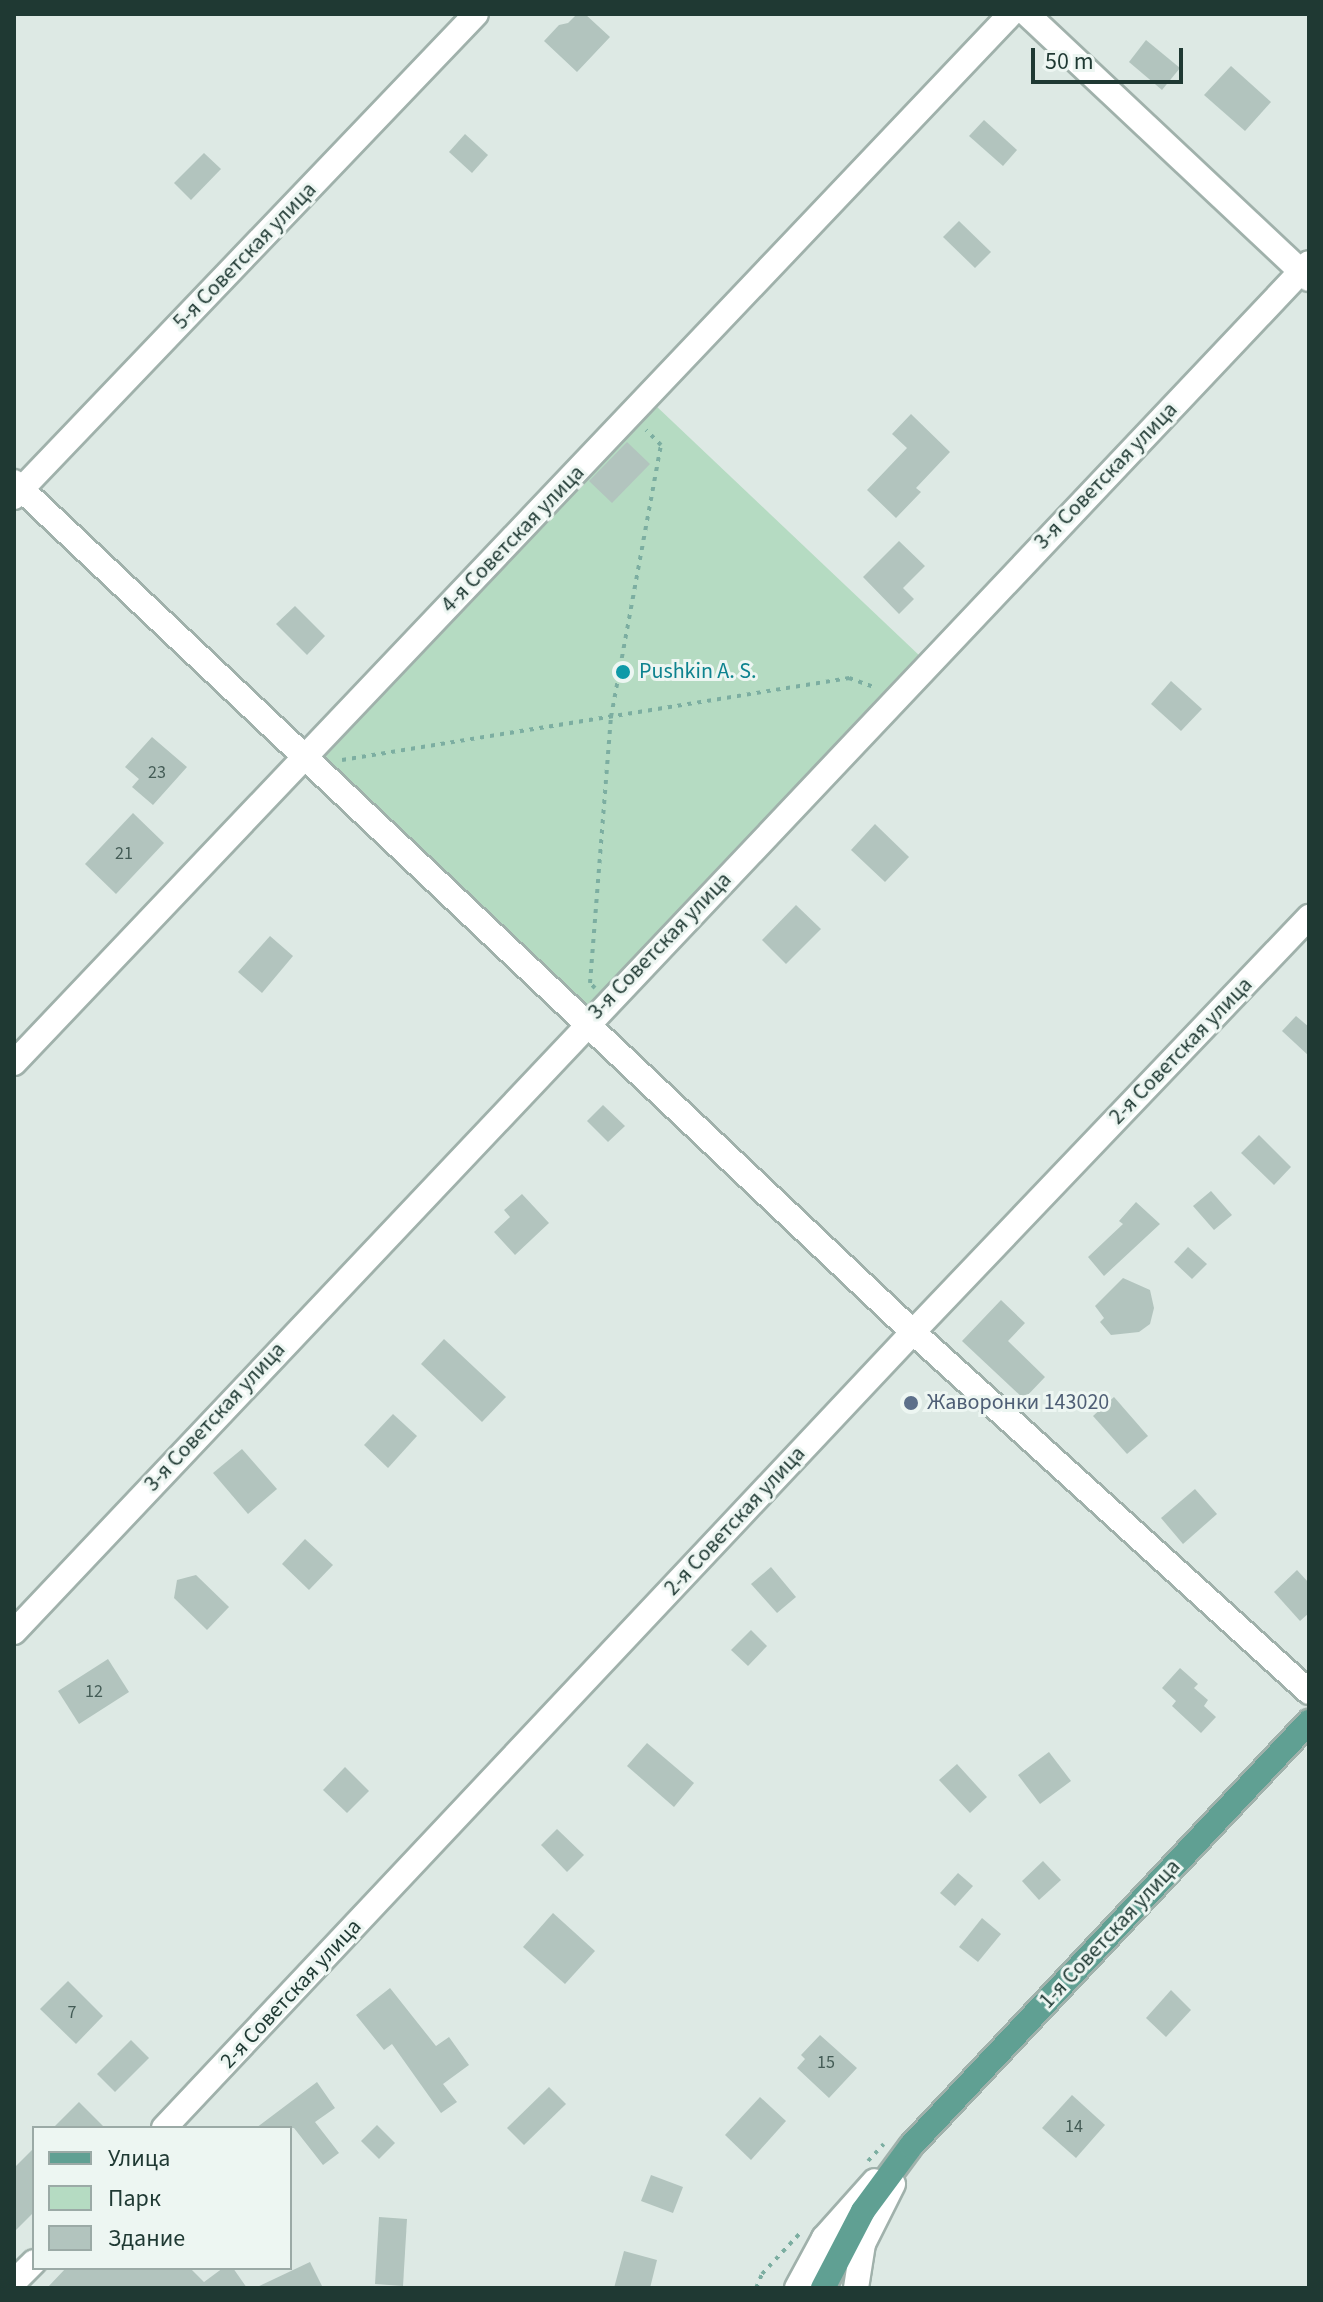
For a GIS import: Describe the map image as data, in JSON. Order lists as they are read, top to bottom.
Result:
{
  "streets": {
    "main road": ["1-я Советская улица"],
    "street": [
      "5-я Советская улица",
      "3-я Советская улица",
      "4-я Советская улица",
      "2-я Советская улица"
    ]
  },
  "places": ["Pushkin A. S.", "Жаворонки 143020"],
  "house_numbers": [
    "23",
    "21",
    "12",
    "7",
    "15",
    "14"
  ],
  "legend": ["Улица", "Парк", "Здание"],
  "scale_bar": "50 m"
}
